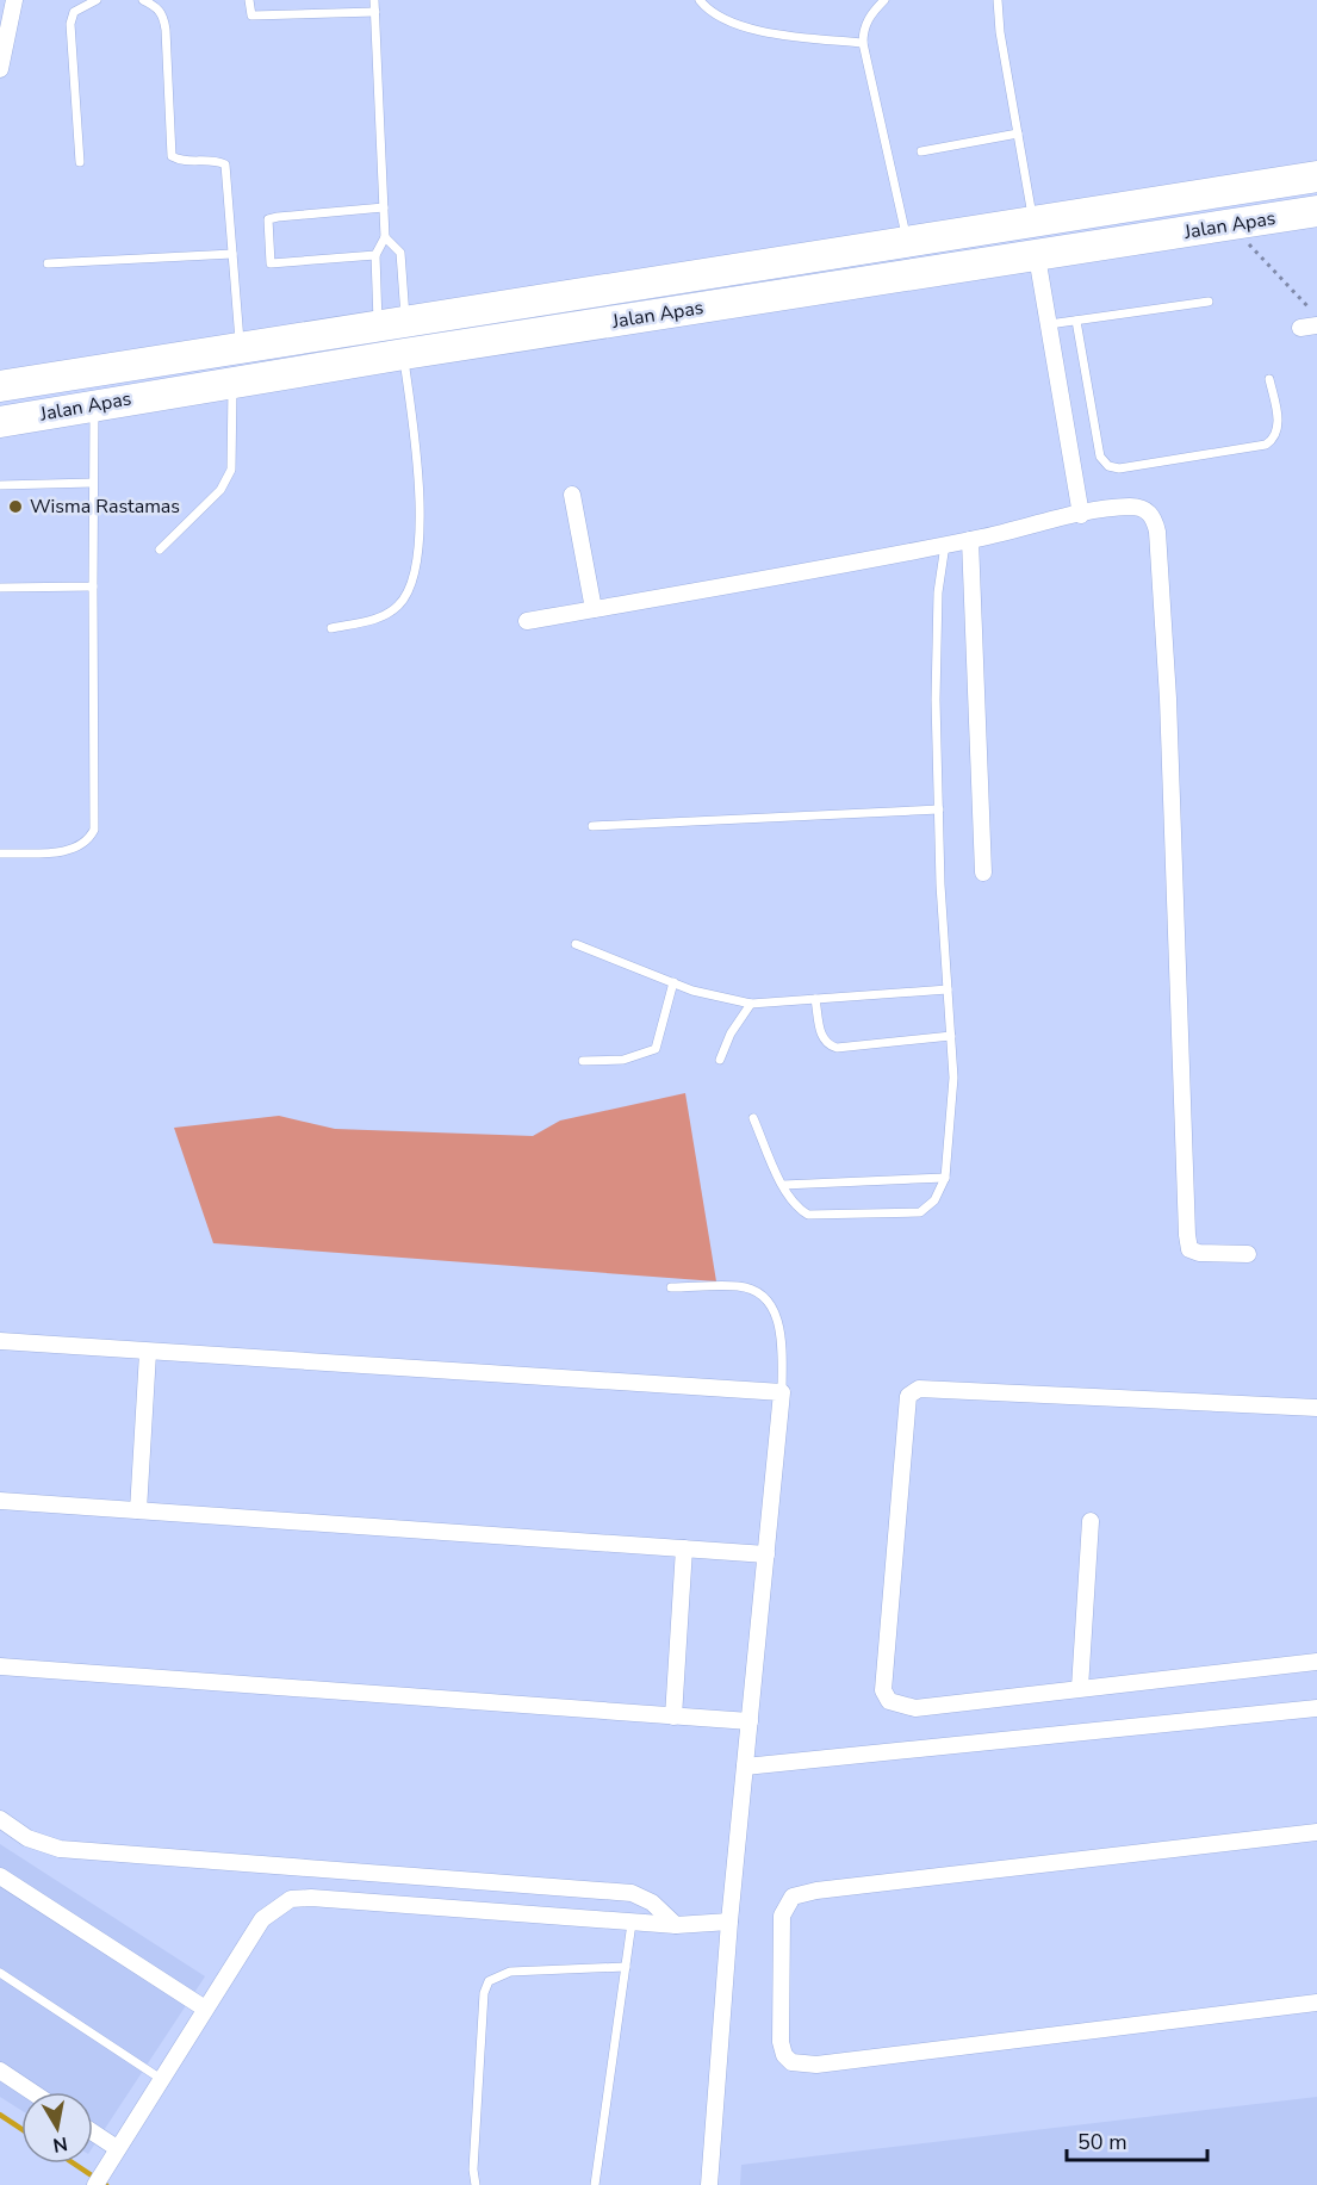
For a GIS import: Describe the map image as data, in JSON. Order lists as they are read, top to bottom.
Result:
{
  "streets": {
    "highway": ["Jalan Apas"]
  },
  "places": ["Wisma Rastamas"],
  "scale_bar": "50 m",
  "north": "bottom"
}
